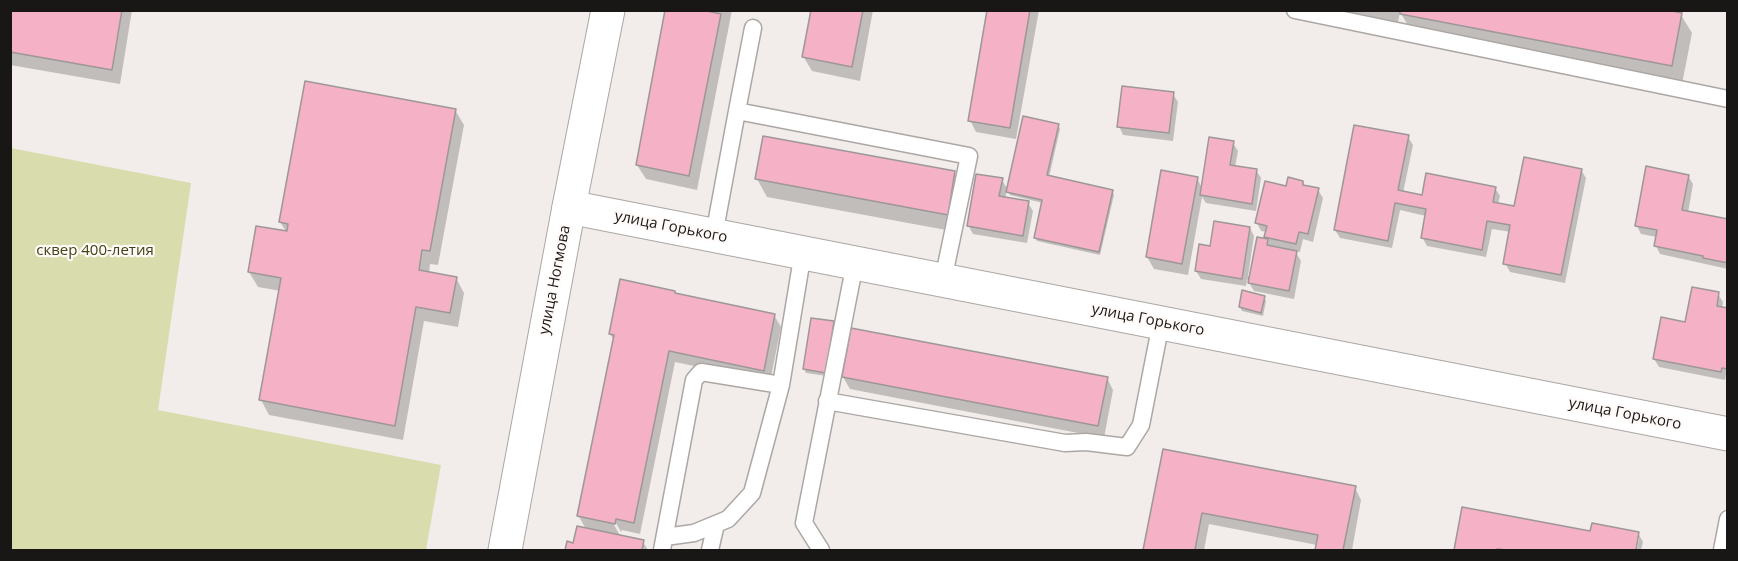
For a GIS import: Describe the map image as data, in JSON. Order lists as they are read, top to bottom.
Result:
{
  "streets": {
    "street": ["улица Горького", "улица Ногмова"]
  },
  "crossings": [
    ["улица Горького", "улица Ногмова"]
  ],
  "parks": ["сквер 400-летия"]
}
